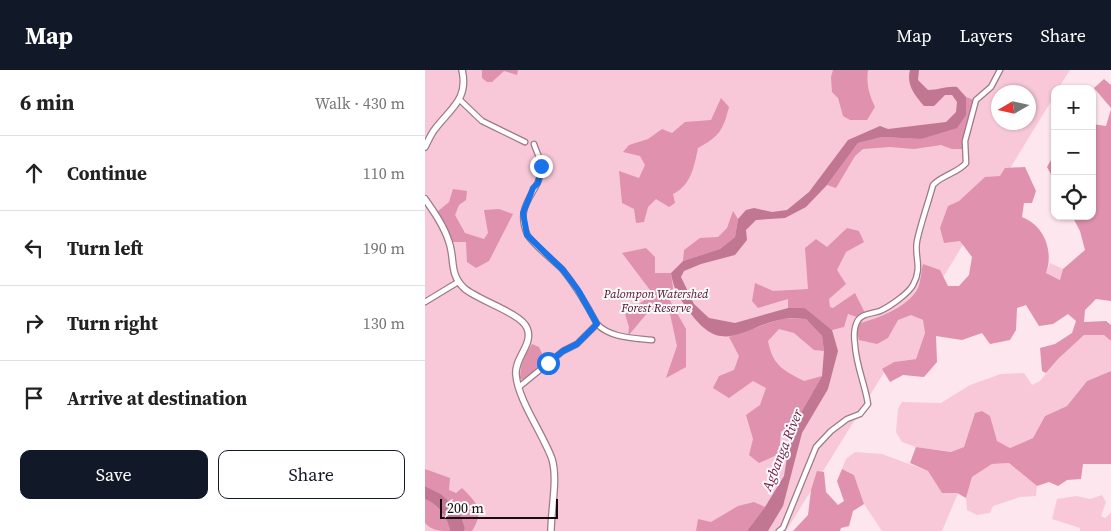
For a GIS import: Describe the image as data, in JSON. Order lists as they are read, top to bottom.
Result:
{
  "water": ["Agbanga River"],
  "parks": ["Palompon Watershed Forest Reserve"],
  "scale_bar": "200 m",
  "north": "left",
  "page": {
    "header": "Map",
    "nav": ["Map", "Layers", "Share"],
    "heading": ["6 min", "Walk · 430 m"],
    "map_buttons": ["+", "−"],
    "list": [
      ["Continue", "110 m"],
      ["Turn left", "190 m"],
      ["Turn right", "130 m"],
      "Arrive at destination"
    ],
    "buttons": ["Save", "Share"],
    "scale": "200 m"
  }
}
